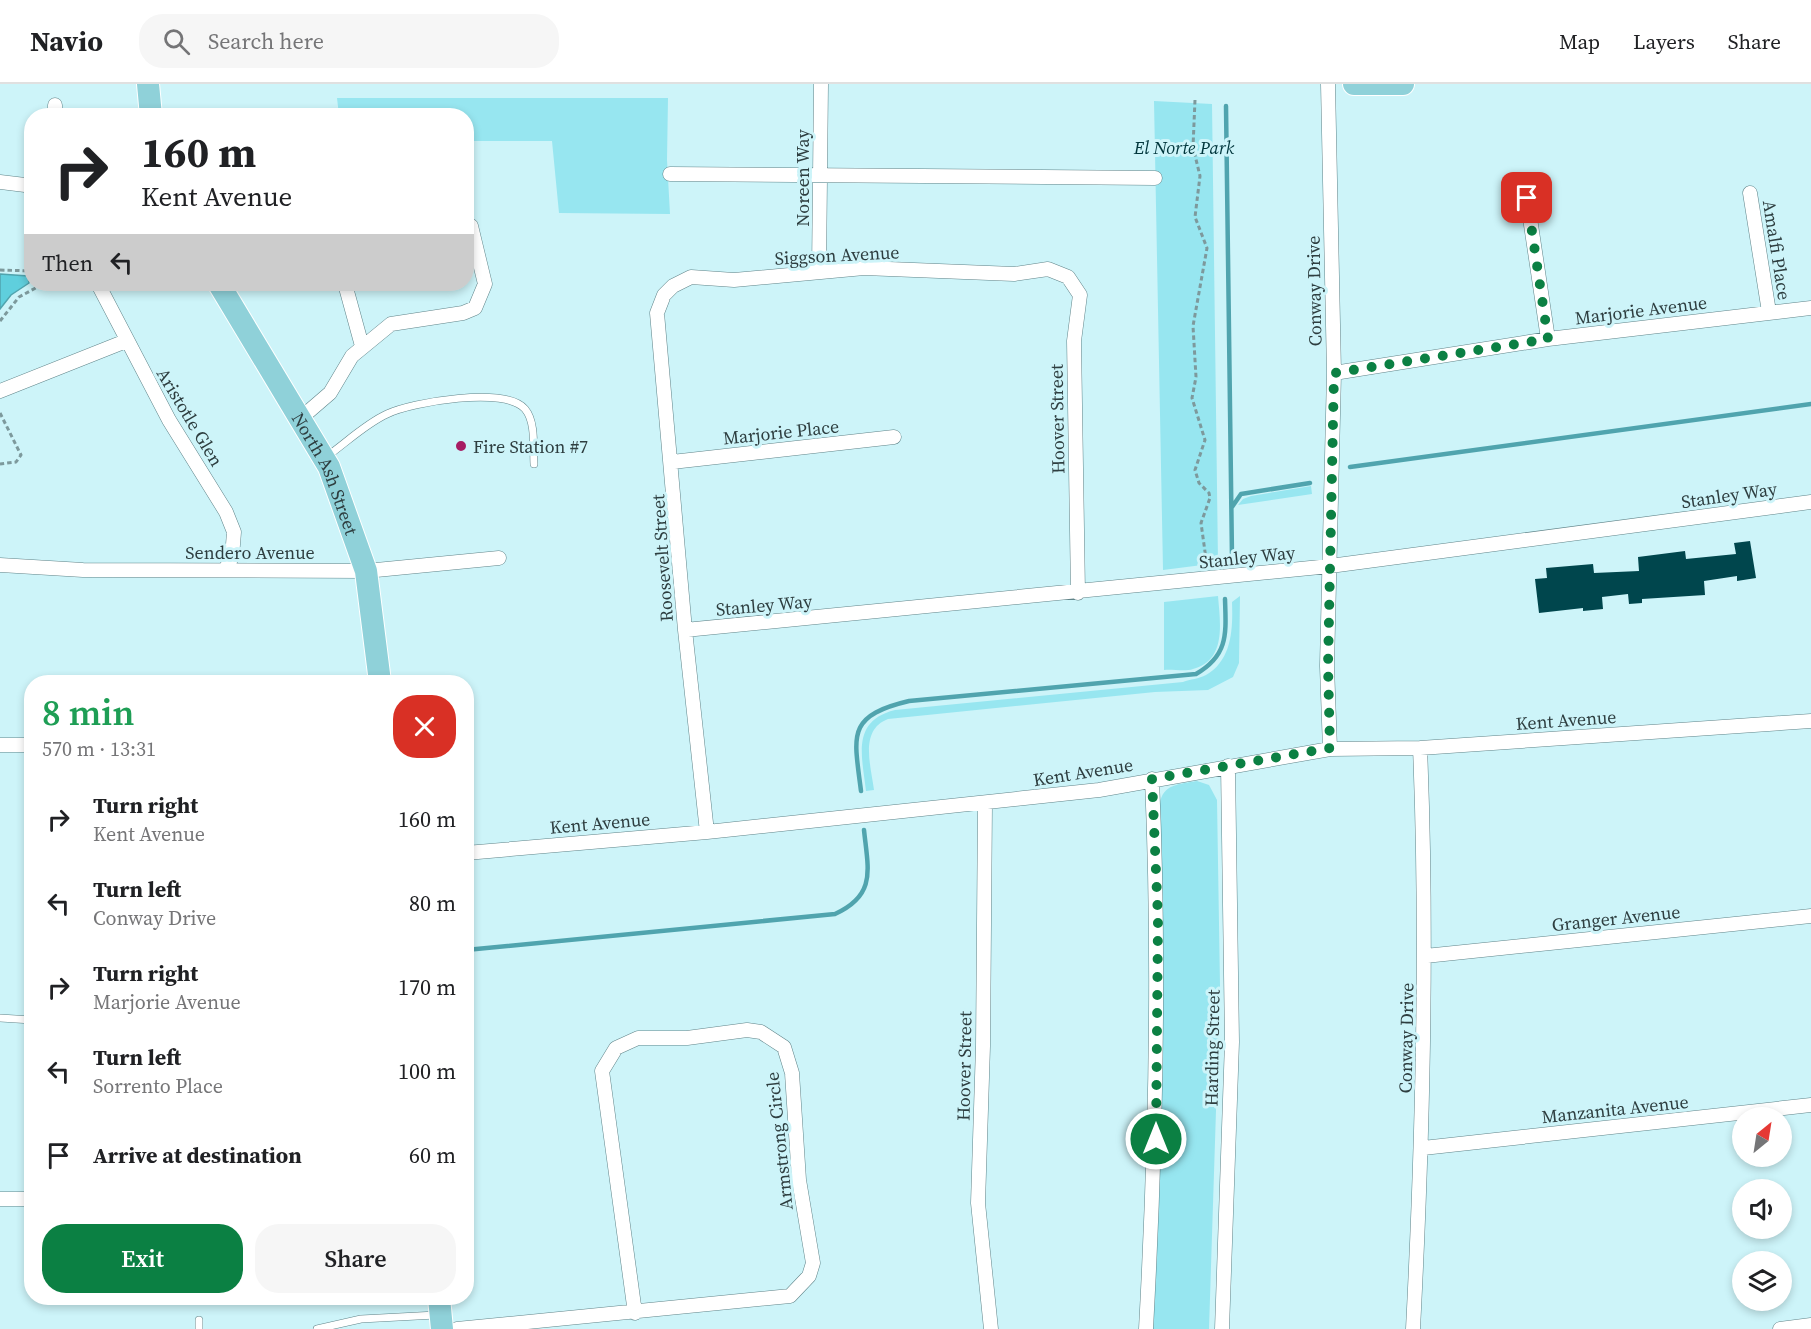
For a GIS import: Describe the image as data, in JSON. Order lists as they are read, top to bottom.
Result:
{
  "streets": {
    "main road": ["North Ash Street"],
    "street": [
      "Noreen Way",
      "Amalfi Place",
      "Siggson Avenue",
      "Conway Drive",
      "Marjorie Avenue",
      "Aristotle Glen",
      "Hoover Street",
      "Marjorie Place",
      "Stanley Way",
      "Sendero Avenue",
      "Roosevelt Street",
      "Kent Avenue",
      "Granger Avenue",
      "Harding Street",
      "Manzanita Avenue",
      "Armstrong Circle"
    ]
  },
  "crossings": [
    ["Noreen Way", "Siggson Avenue"],
    ["Amalfi Place", "Marjorie Avenue"],
    ["Siggson Avenue", "Hoover Street"],
    ["Siggson Avenue", "Roosevelt Street"],
    ["Conway Drive", "Marjorie Avenue"],
    ["Conway Drive", "Stanley Way"],
    ["Conway Drive", "Kent Avenue"],
    ["Conway Drive", "Granger Avenue"],
    ["Conway Drive", "Manzanita Avenue"],
    ["Aristotle Glen", "Sendero Avenue"],
    ["Hoover Street", "Stanley Way"],
    ["Hoover Street", "Kent Avenue"],
    ["Marjorie Place", "Roosevelt Street"],
    ["North Ash Street", "Sendero Avenue"],
    ["Stanley Way", "Roosevelt Street"],
    ["Roosevelt Street", "Kent Avenue"],
    ["Kent Avenue", "Harding Street"]
  ],
  "parks": ["El Norte Park"],
  "places": ["Fire Station #7"],
  "north": "top right",
  "page": {
    "header": "Navio",
    "search": "Search here",
    "nav": ["Map", "Layers", "Share"],
    "turn": ["160 m", "Kent Avenue"],
    "then": "Then",
    "heading": ["8 min", "570 m · 13:31"],
    "list": [
      {
        "name": "Turn right",
        "note": "Kent Avenue",
        "value": "160 m"
      },
      {
        "name": "Turn left",
        "note": "Conway Drive",
        "value": "80 m"
      },
      {
        "name": "Turn right",
        "note": "Marjorie Avenue",
        "value": "170 m"
      },
      {
        "name": "Turn left",
        "note": "Sorrento Place",
        "value": "100 m"
      },
      {
        "name": "Arrive at destination",
        "value": "60 m"
      }
    ],
    "buttons": ["Exit", "Share"]
  }
}
